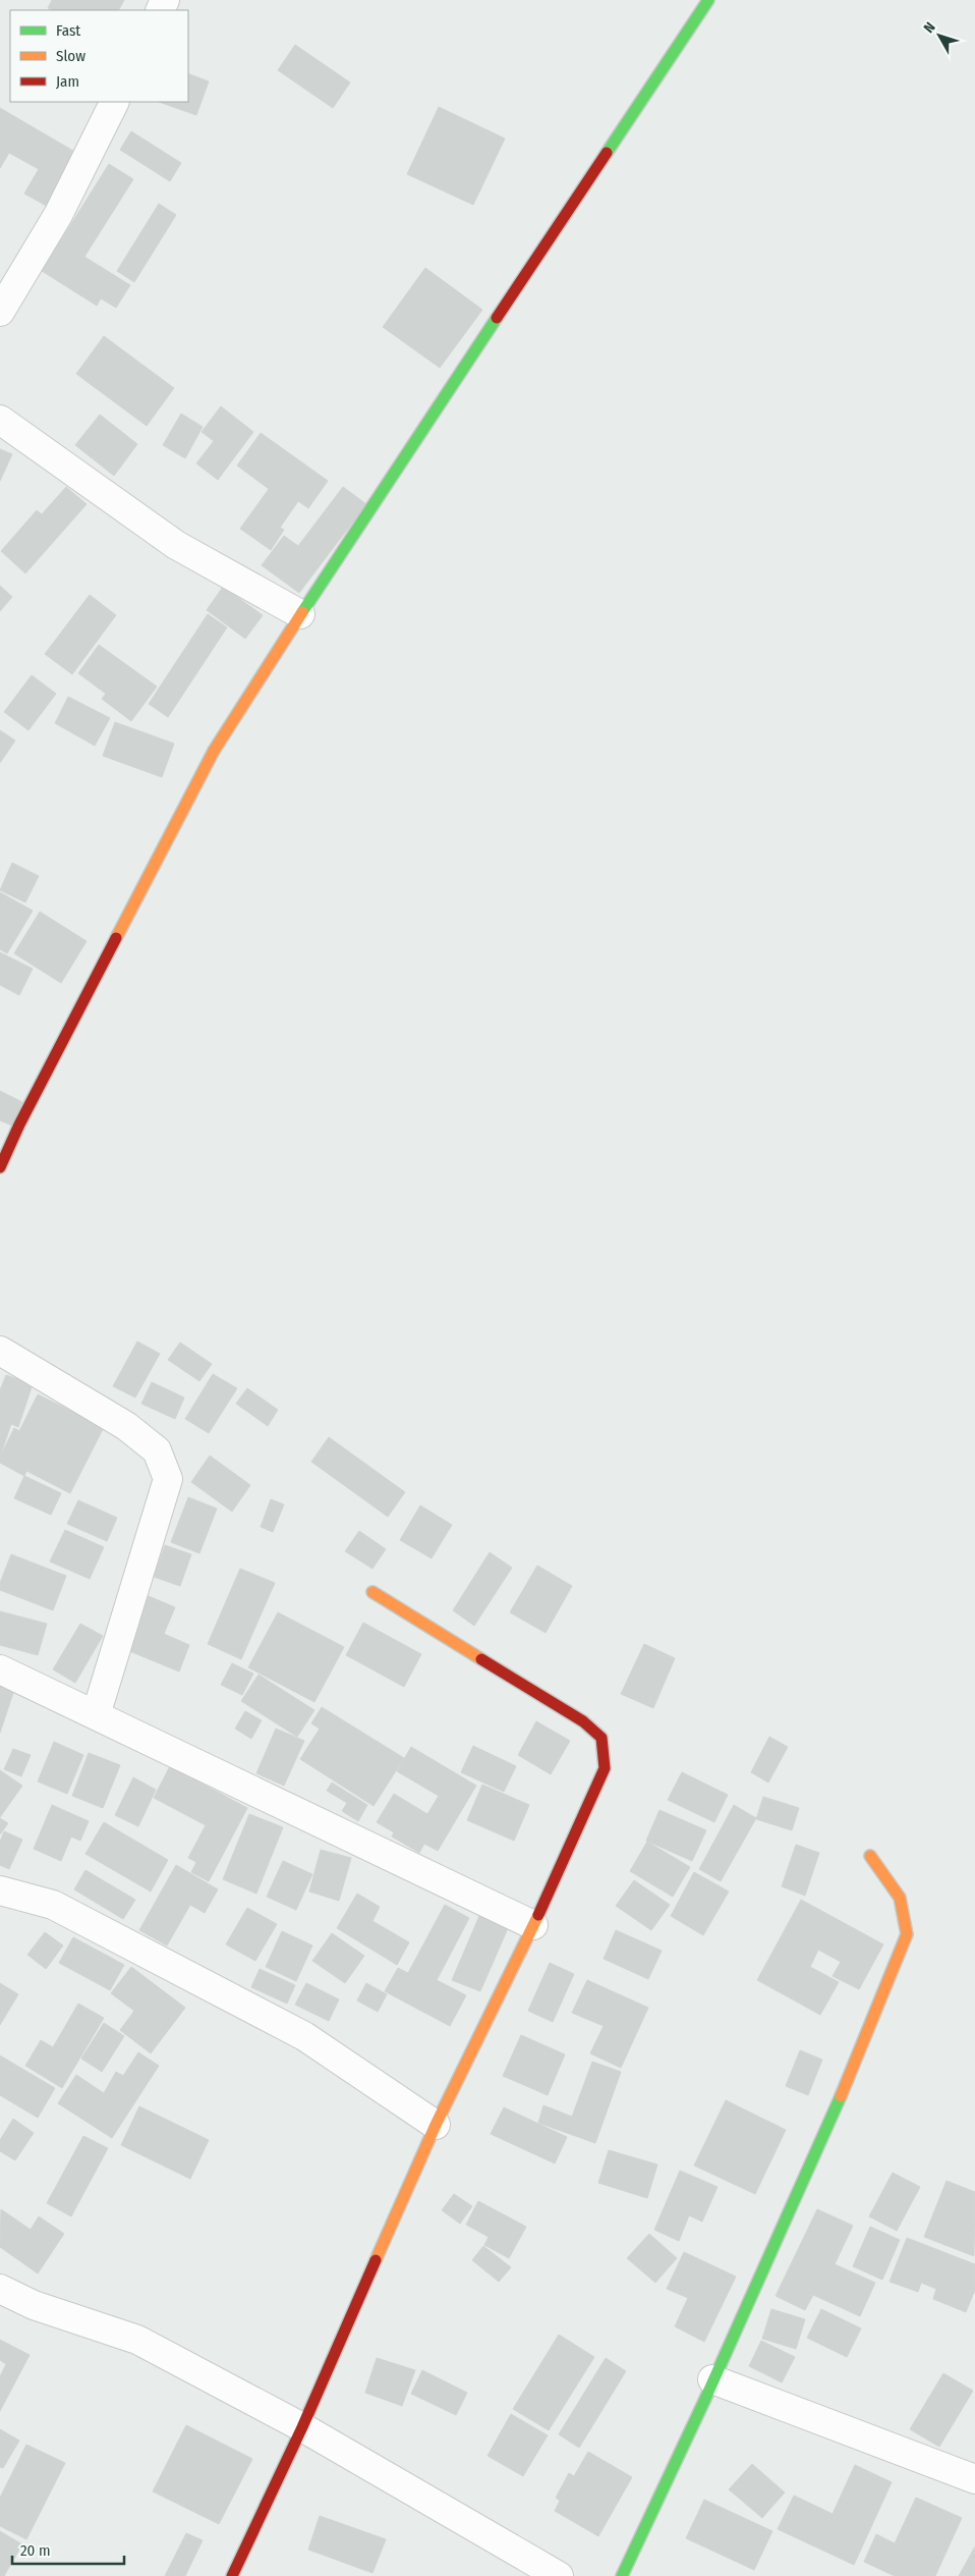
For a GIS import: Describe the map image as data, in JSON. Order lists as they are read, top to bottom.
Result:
{
  "legend": ["Fast", "Slow", "Jam"],
  "scale_bar": "20 m",
  "north": "top left"
}
